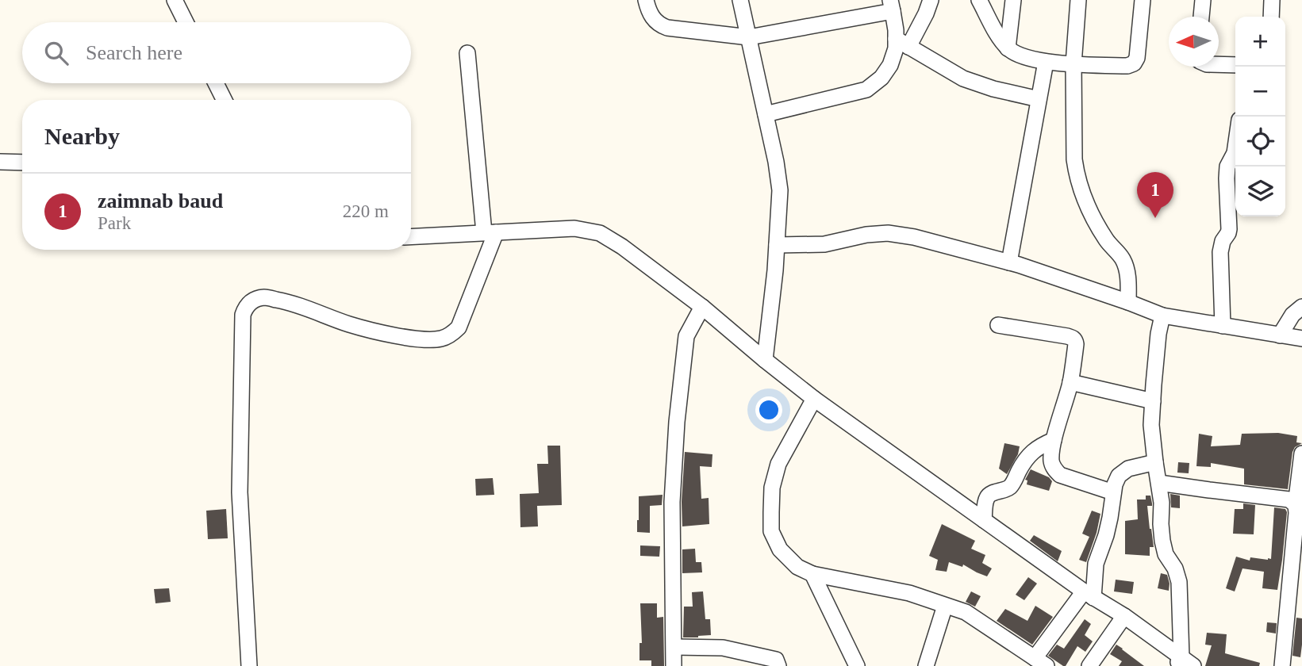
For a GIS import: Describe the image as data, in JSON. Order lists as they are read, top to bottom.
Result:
{
  "north": "left",
  "page": {
    "map_buttons": ["+", "−"],
    "search": "Search here",
    "heading": "Nearby",
    "pins": "1",
    "list": [
      {
        "mark": "1",
        "name": "zaimnab baud",
        "note": "Park",
        "value": "220 m"
      }
    ]
  }
}
